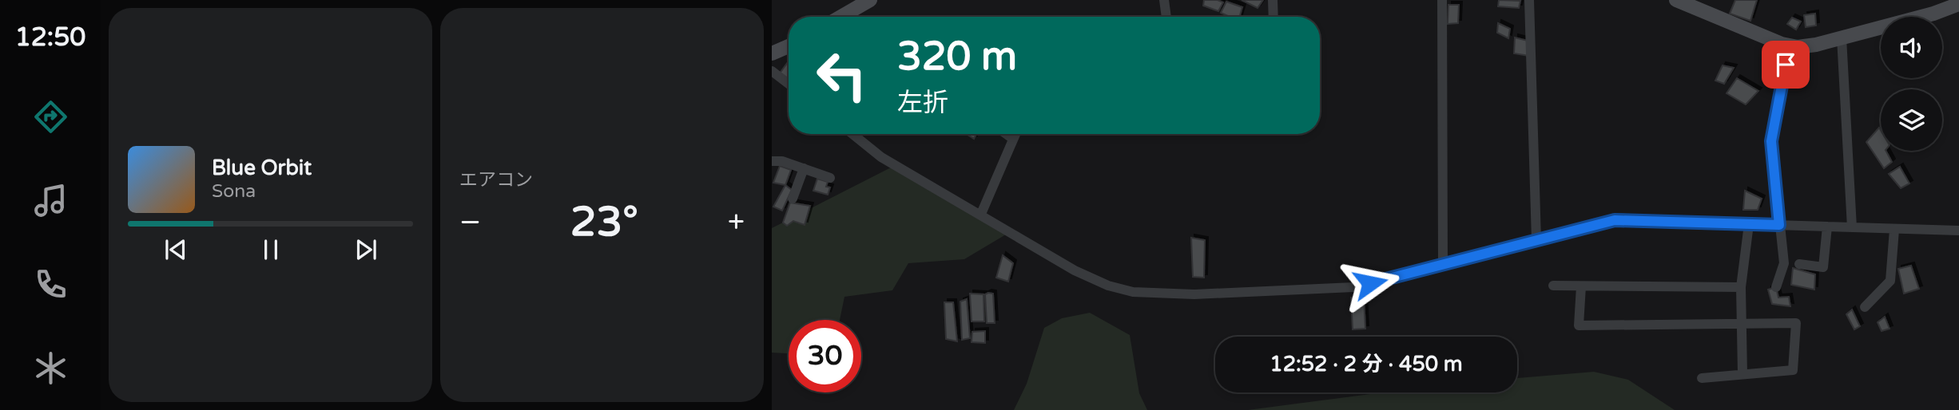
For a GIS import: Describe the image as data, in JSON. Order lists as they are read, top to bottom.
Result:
{
  "page": {
    "tabs": "12:50",
    "tile": "エアコン",
    "turn": ["320 m", "左折"],
    "song": ["Blue Orbit", "Sona"],
    "heat": ["−", "23°", "+"],
    "limit": "30",
    "trip": "12:52 · 2 分 · 450 m"
  }
}
